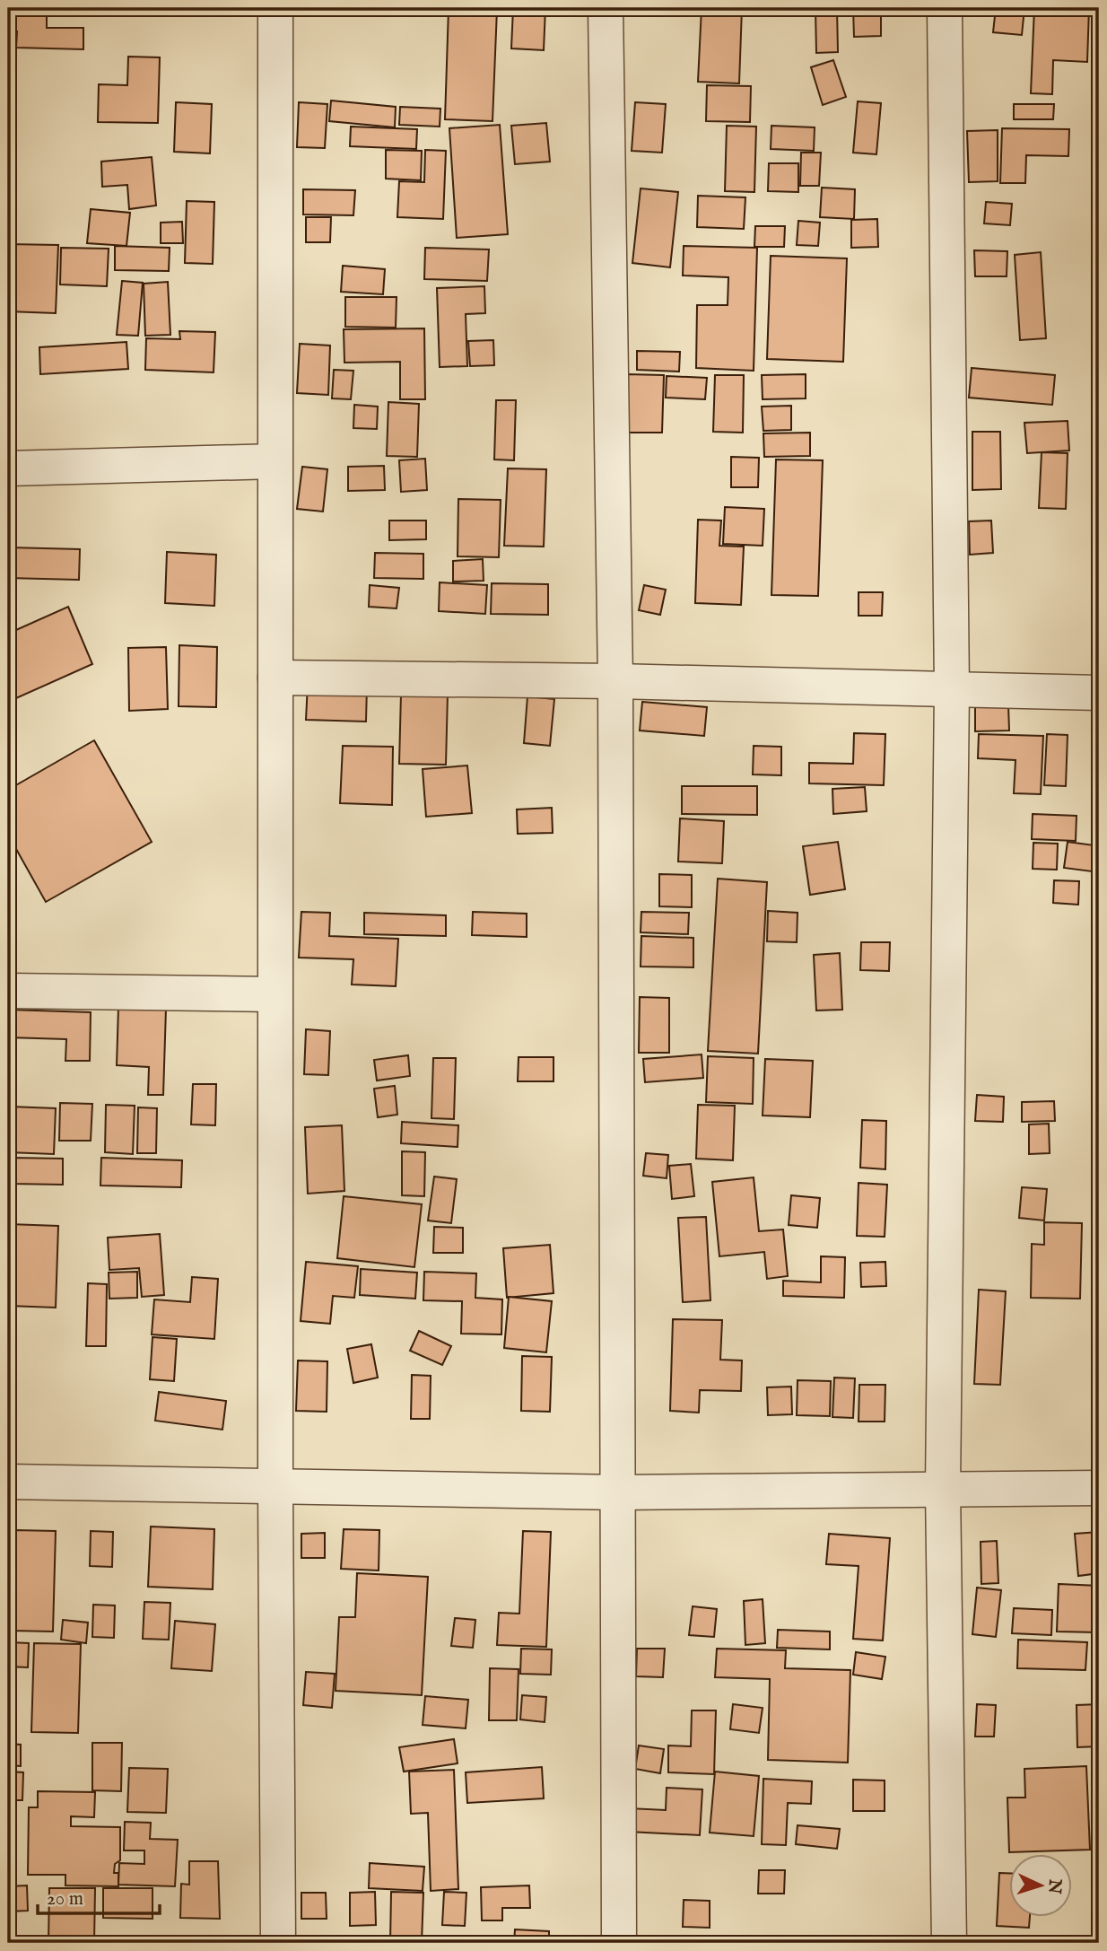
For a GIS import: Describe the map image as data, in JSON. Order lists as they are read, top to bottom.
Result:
{
  "scale_bar": "20 m",
  "north": "right"
}
